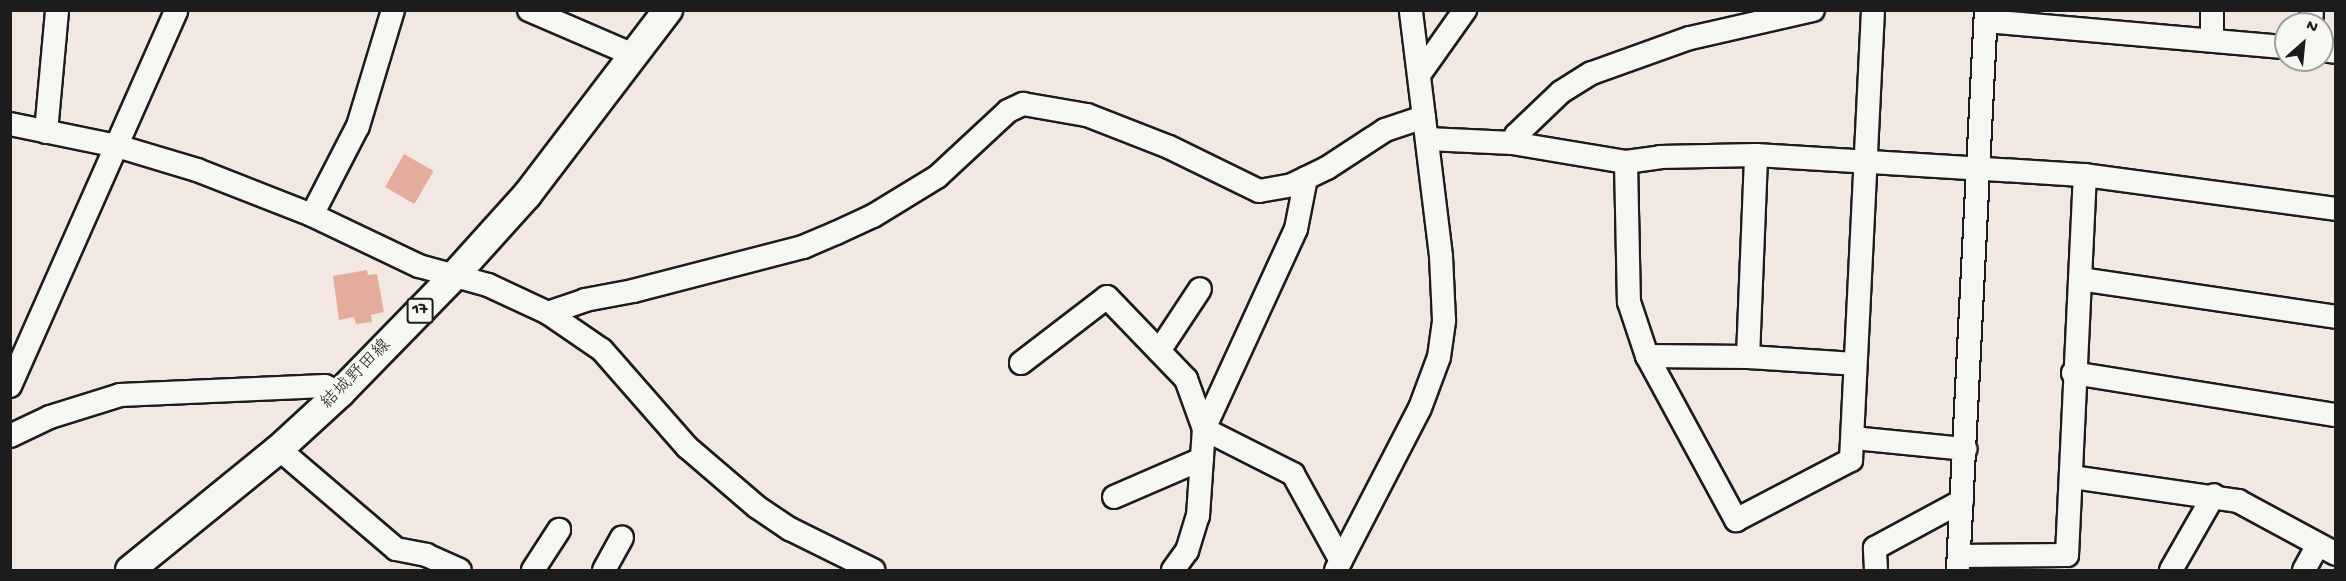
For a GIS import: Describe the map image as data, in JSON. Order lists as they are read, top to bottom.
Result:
{
  "streets": {
    "main road": ["17", "結城野田線"]
  },
  "north": "top right"
}
